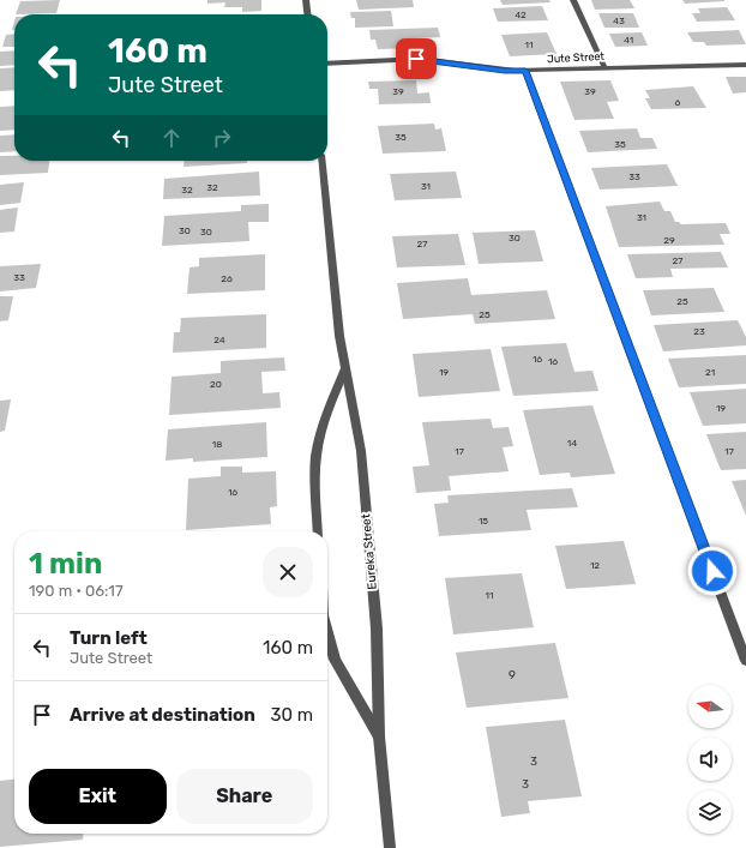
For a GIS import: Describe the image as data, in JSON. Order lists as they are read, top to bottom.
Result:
{
  "streets": {
    "street": ["Jute Street", "Eureka Street"]
  },
  "house_numbers": [
    "42",
    "43",
    "41",
    "11",
    "39",
    "39",
    "6",
    "35",
    "35",
    "33",
    "31",
    "32",
    "32",
    "31",
    "30",
    "30",
    "30",
    "29",
    "27",
    "27",
    "33",
    "26",
    "25",
    "25",
    "23",
    "24",
    "16",
    "16",
    "19",
    "21",
    "20",
    "19",
    "14",
    "18",
    "17",
    "17",
    "16",
    "15",
    "12",
    "11",
    "9",
    "3",
    "3"
  ],
  "north": "left",
  "page": {
    "turn": ["160 m", "Jute Street"],
    "heading": ["1 min", "190 m · 06:17"],
    "list": [
      {
        "name": "Turn left",
        "note": "Jute Street",
        "value": "160 m"
      },
      {
        "name": "Arrive at destination",
        "value": "30 m"
      }
    ],
    "buttons": ["Exit", "Share"]
  }
}
